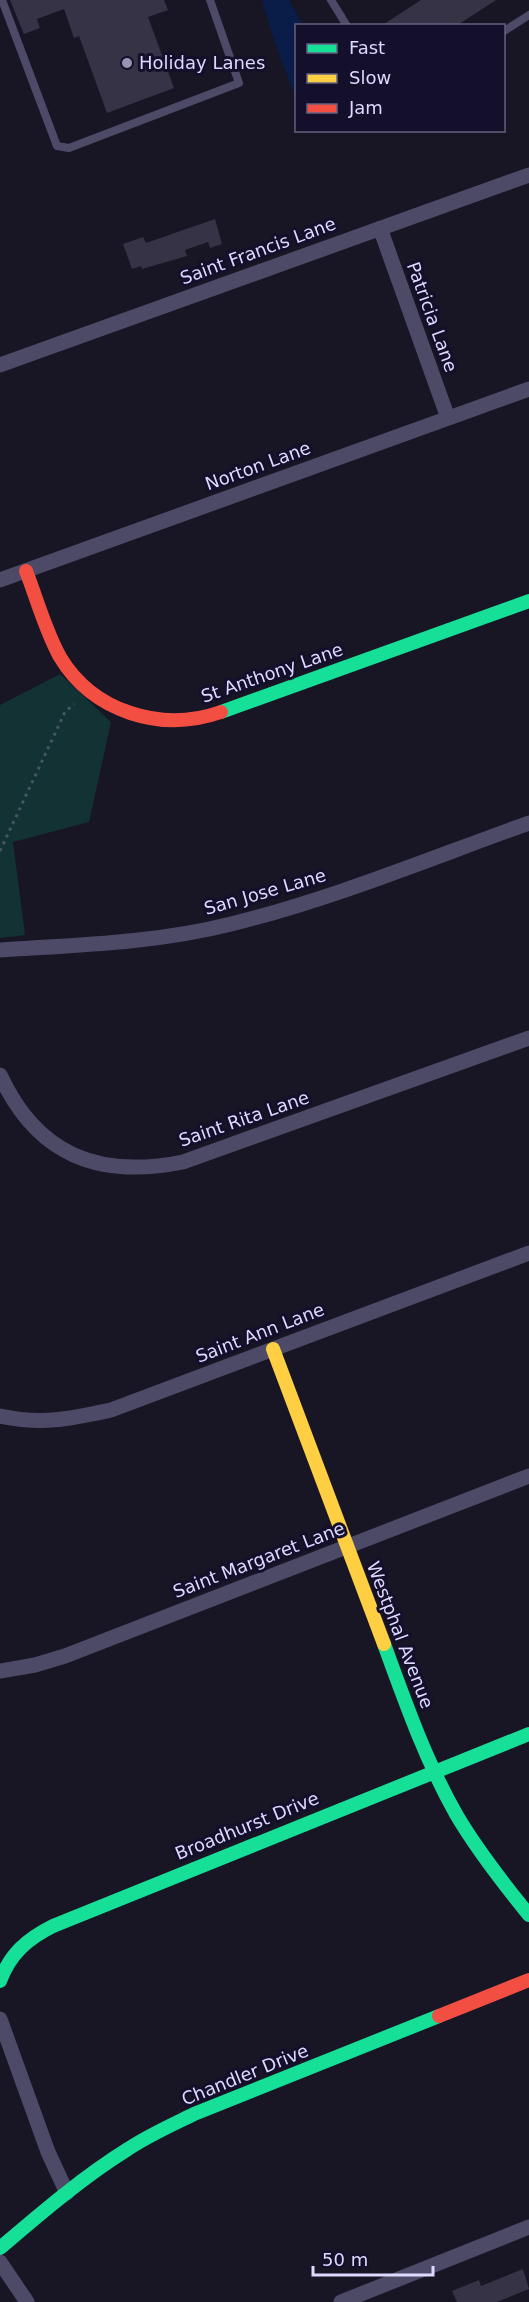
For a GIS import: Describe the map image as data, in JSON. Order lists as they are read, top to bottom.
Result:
{
  "streets": {
    "street": [
      "Saint Francis Lane",
      "Patricia Lane",
      "Norton Lane",
      "St Anthony Lane",
      "San Jose Lane",
      "Saint Rita Lane",
      "Saint Ann Lane",
      "Saint Margaret Lane",
      "Westphal Avenue",
      "Broadhurst Drive",
      "Chandler Drive"
    ]
  },
  "crossings": [
    ["Saint Francis Lane", "Patricia Lane"],
    ["Patricia Lane", "Norton Lane"],
    ["Norton Lane", "St Anthony Lane"],
    ["Saint Ann Lane", "Westphal Avenue"],
    ["Saint Margaret Lane", "Westphal Avenue"],
    ["Westphal Avenue", "Broadhurst Drive"]
  ],
  "places": ["Holiday Lanes"],
  "legend": ["Fast", "Slow", "Jam"],
  "scale_bar": "50 m"
}
